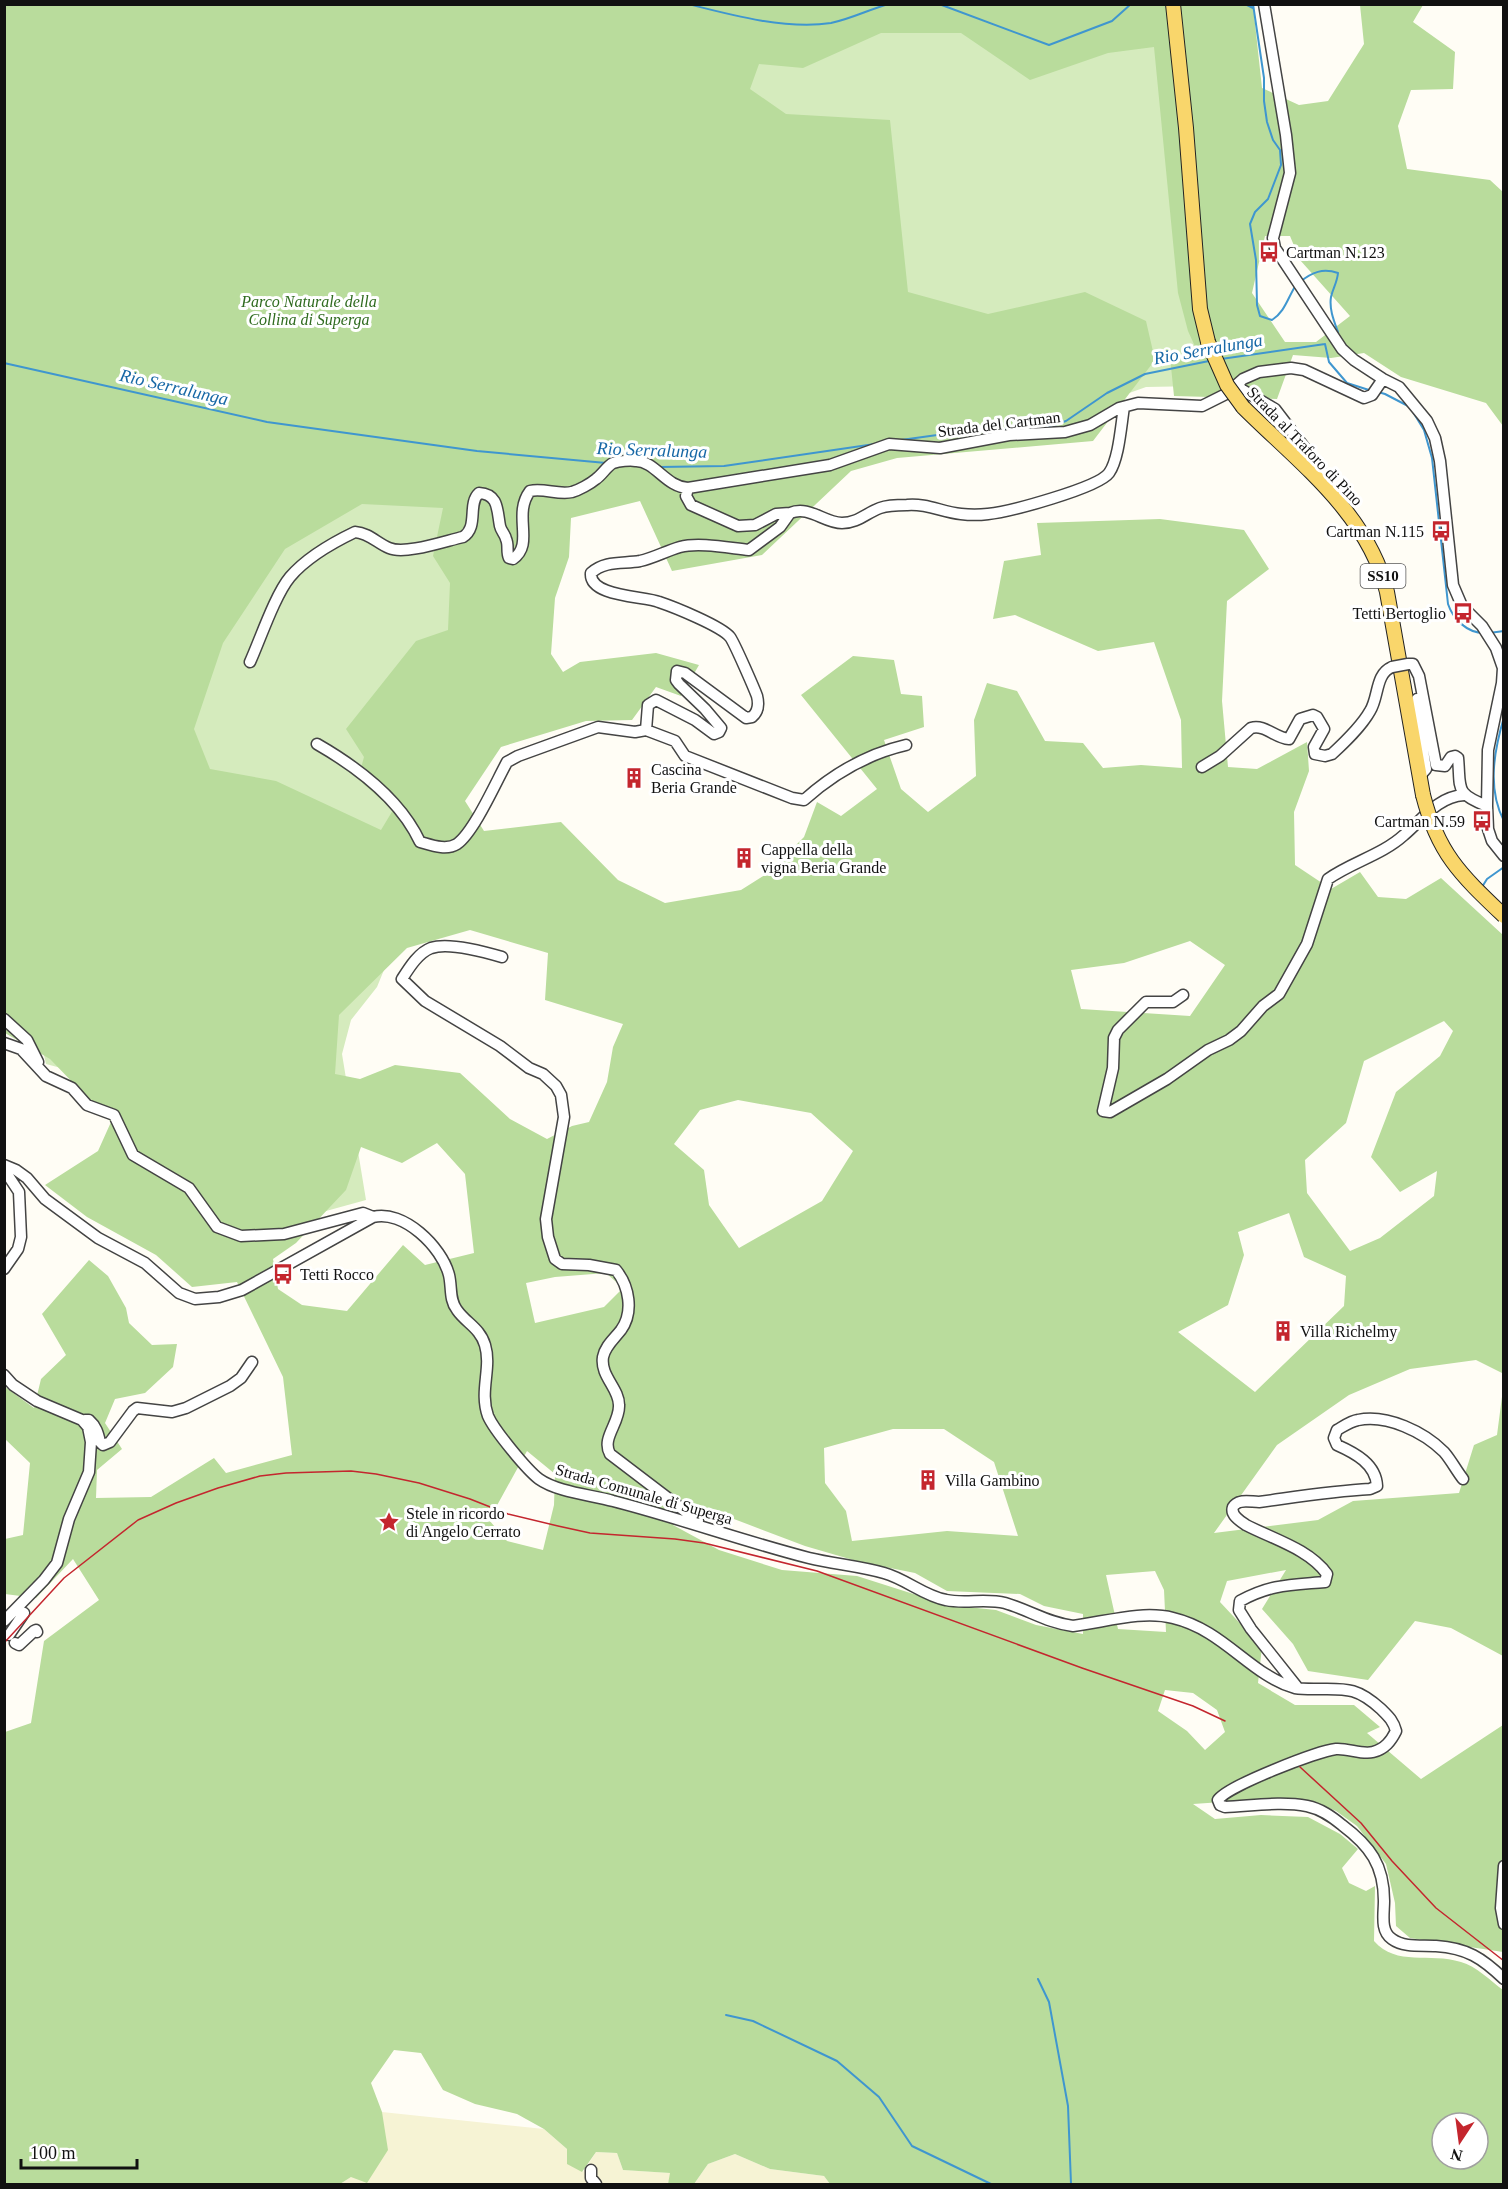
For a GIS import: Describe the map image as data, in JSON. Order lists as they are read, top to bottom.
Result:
{
  "streets": {
    "main road": ["Strada al Traforo di Pino", "SS10"],
    "street": ["Strada del Cartman", "Strada Comunale di Superga"]
  },
  "water": ["Rio Serralunga"],
  "parks": ["Parco Naturale della Collina di Superga"],
  "places": {
    "bus stop": [
      "Cartman N.123",
      "Cartman N.115",
      "Tetti Bertoglio",
      "Cartman N.59",
      "Tetti Rocco"
    ],
    "building": [
      "Cascina Beria Grande",
      "Cappella della vigna Beria Grande",
      "Villa Richelmy",
      "Villa Gambino"
    ],
    "place": ["Stele in ricordo di Angelo Cerrato"]
  },
  "scale_bar": "100 m",
  "north": "bottom"
}
